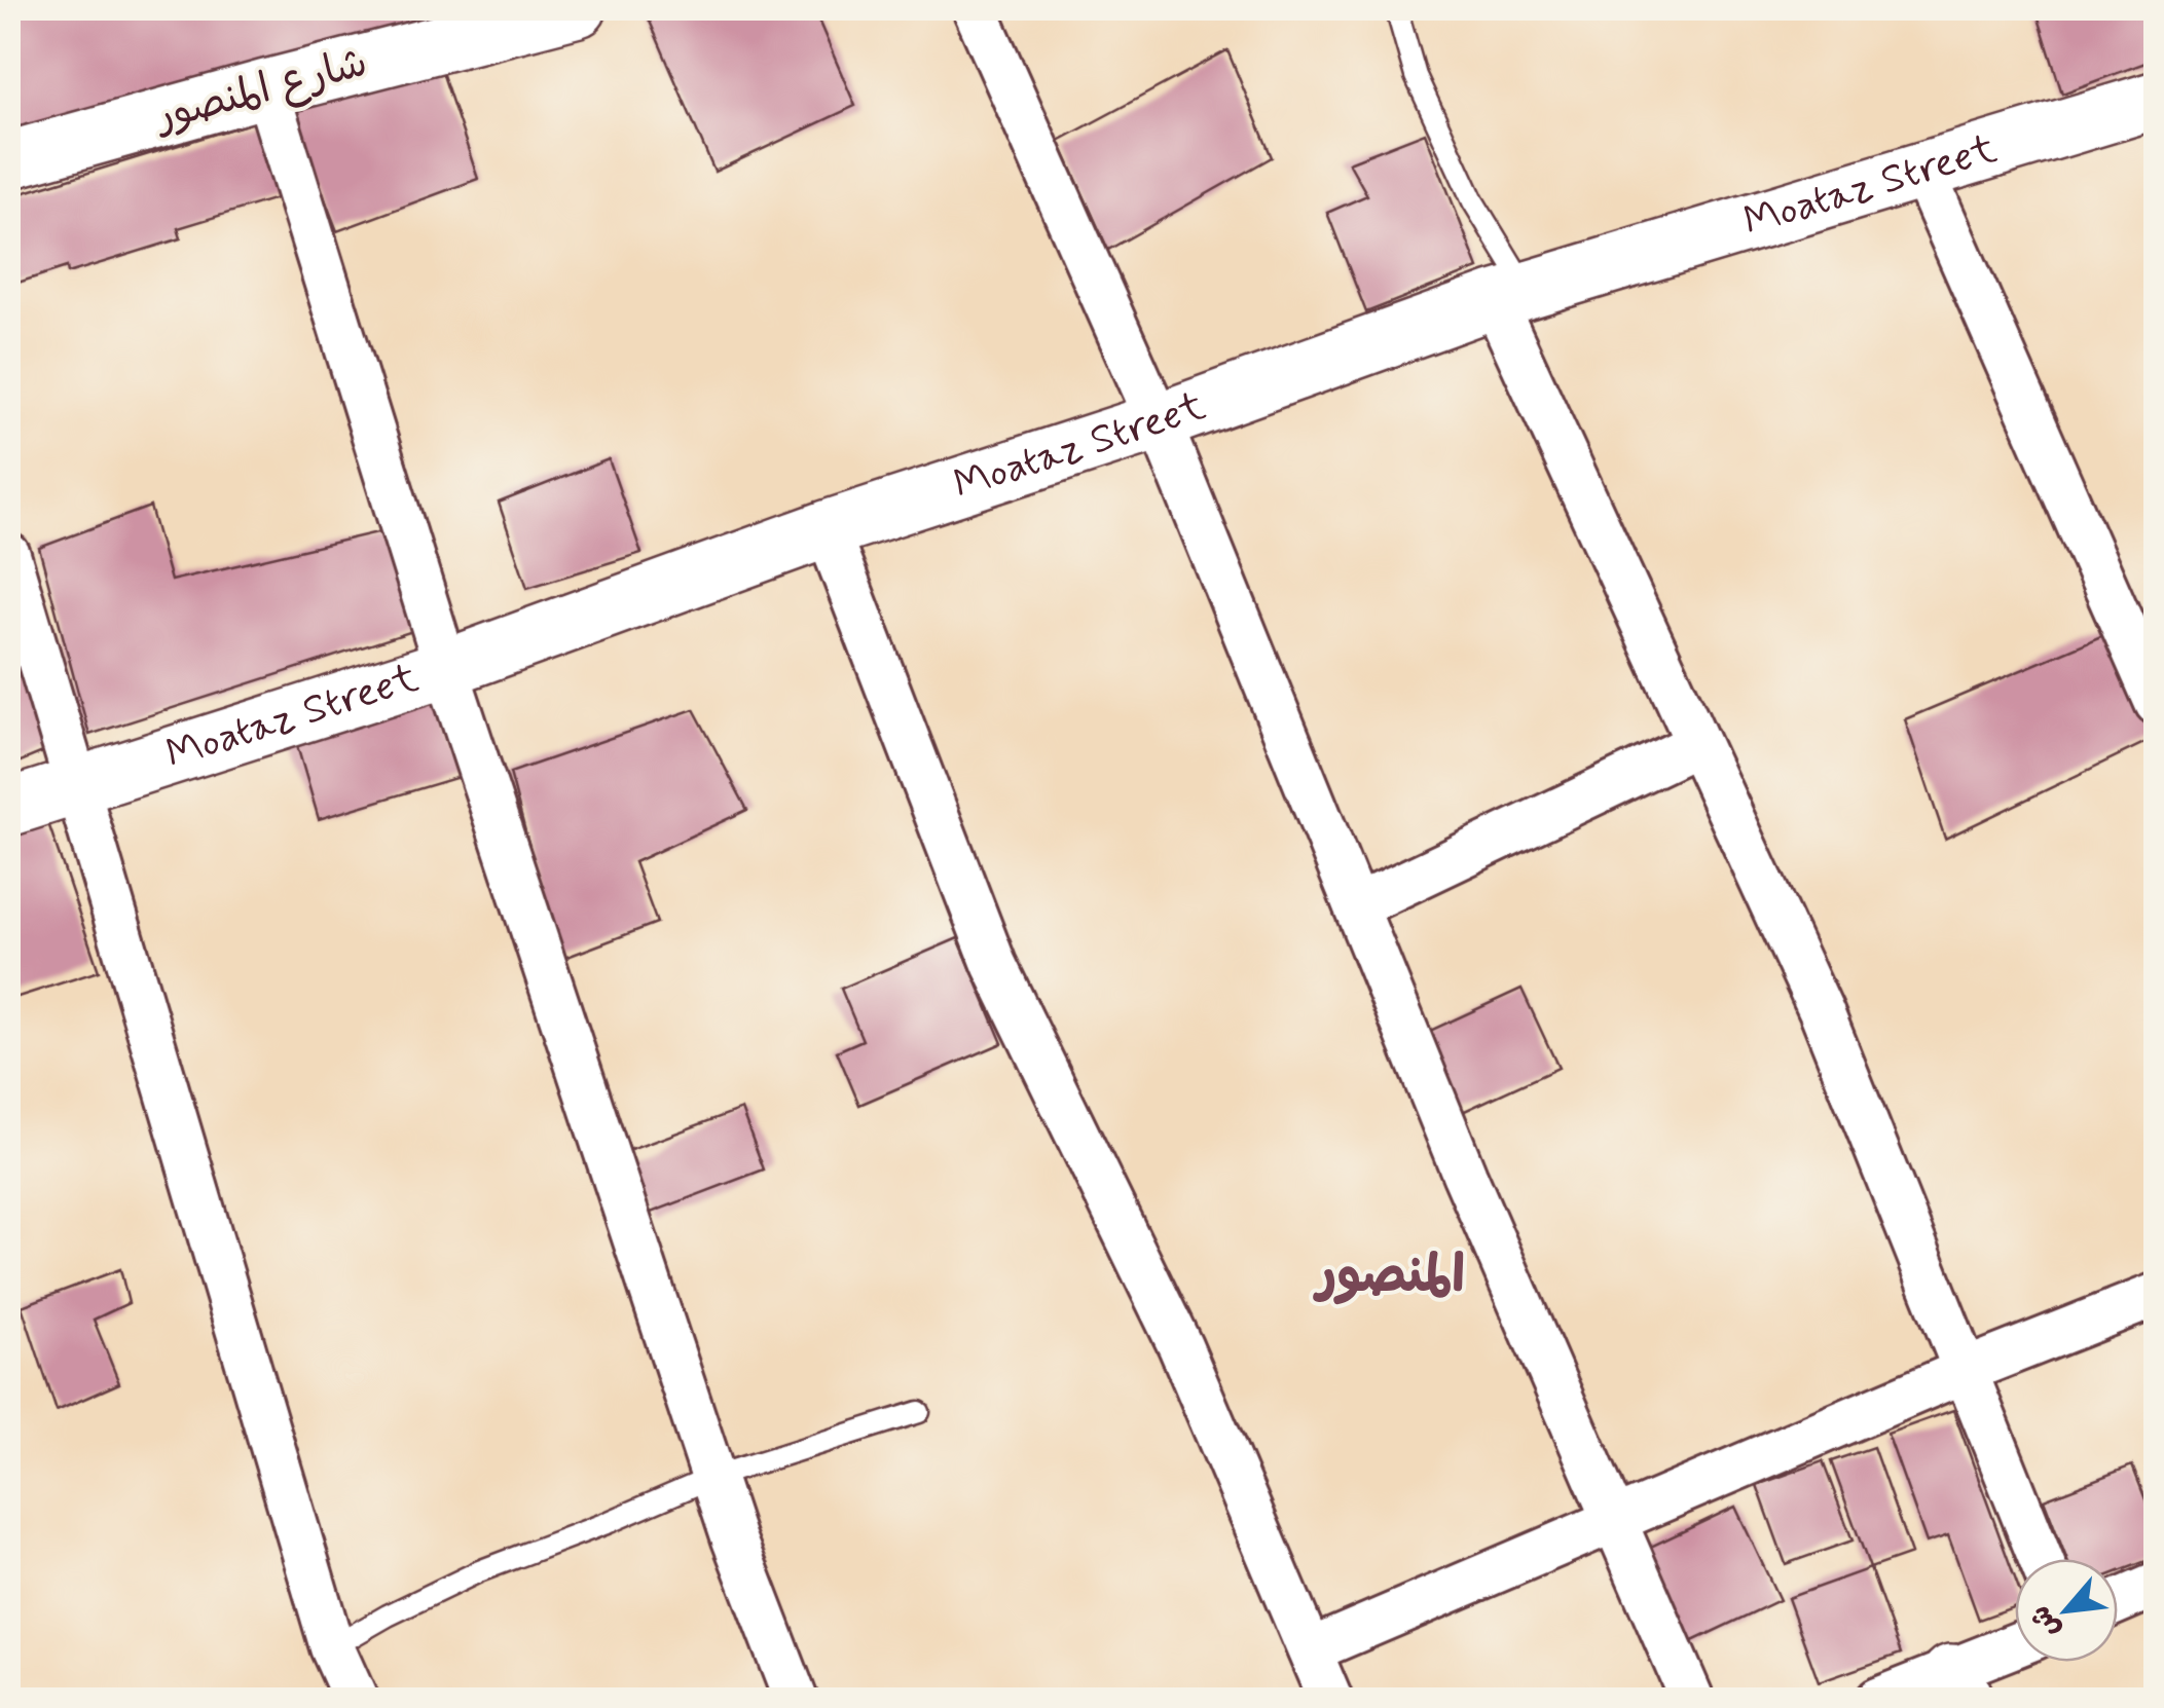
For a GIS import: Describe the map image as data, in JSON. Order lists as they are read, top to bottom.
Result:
{
  "streets": {
    "street": ["شارع المنصور", "Moataz Street"]
  },
  "districts": ["المنصور"],
  "north": "bottom left"
}
